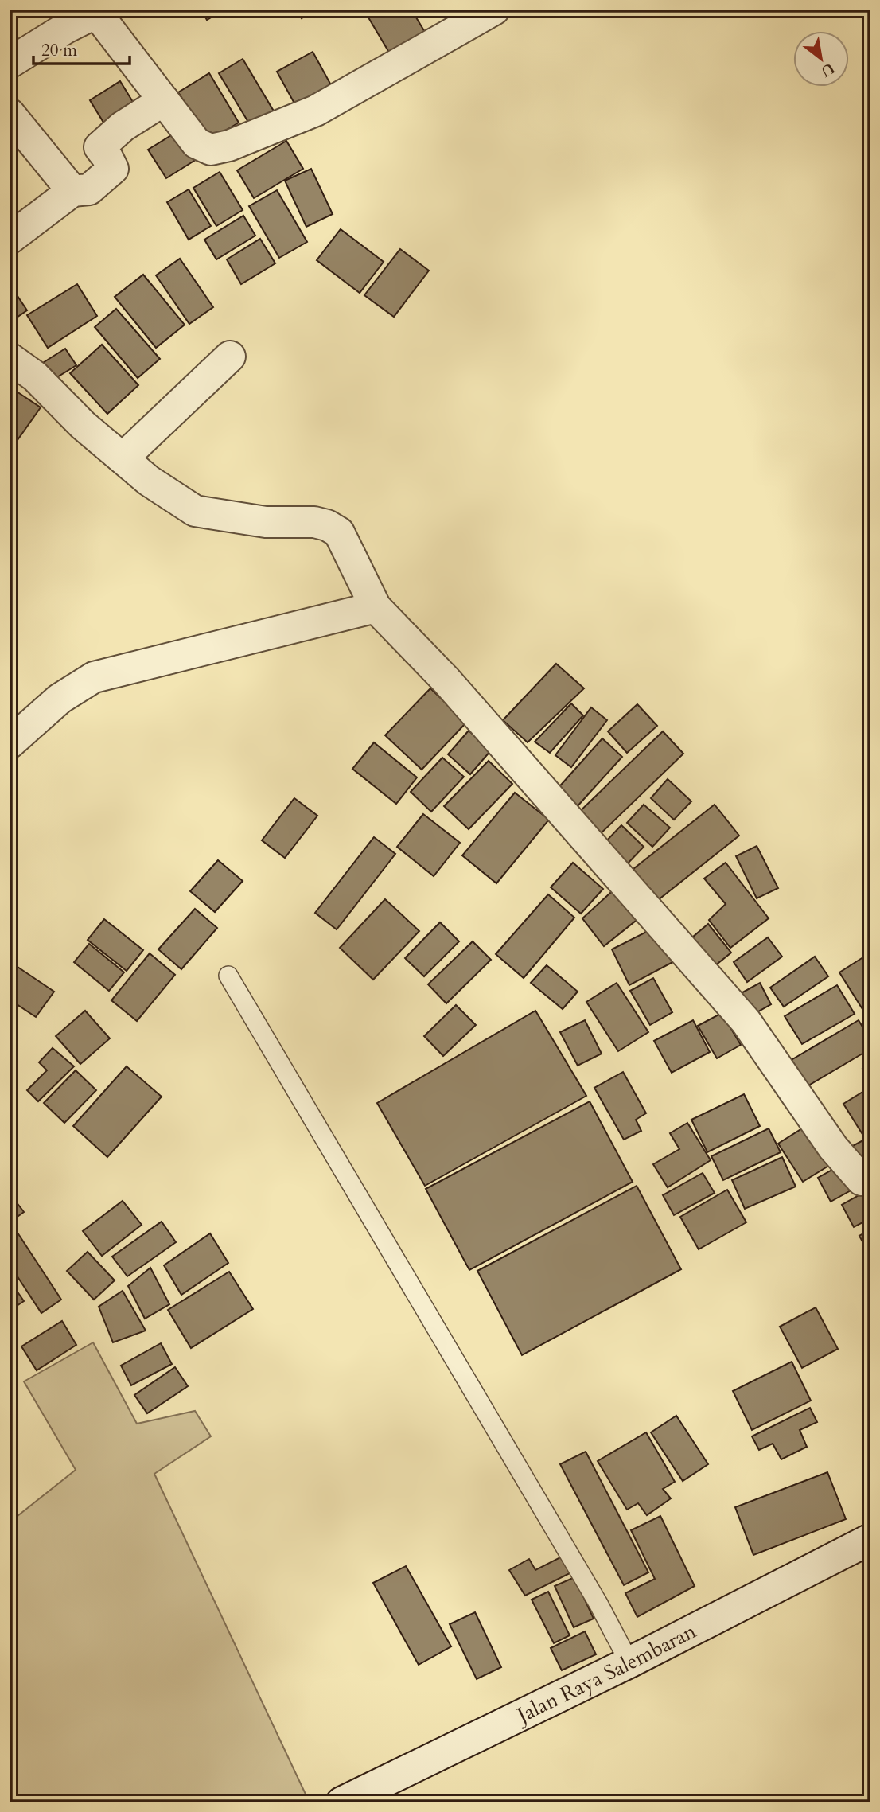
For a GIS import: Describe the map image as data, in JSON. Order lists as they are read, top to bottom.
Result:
{
  "streets": {
    "street": ["Jalan Raya Salembaran"]
  },
  "scale_bar": "20 m",
  "north": "bottom right"
}
